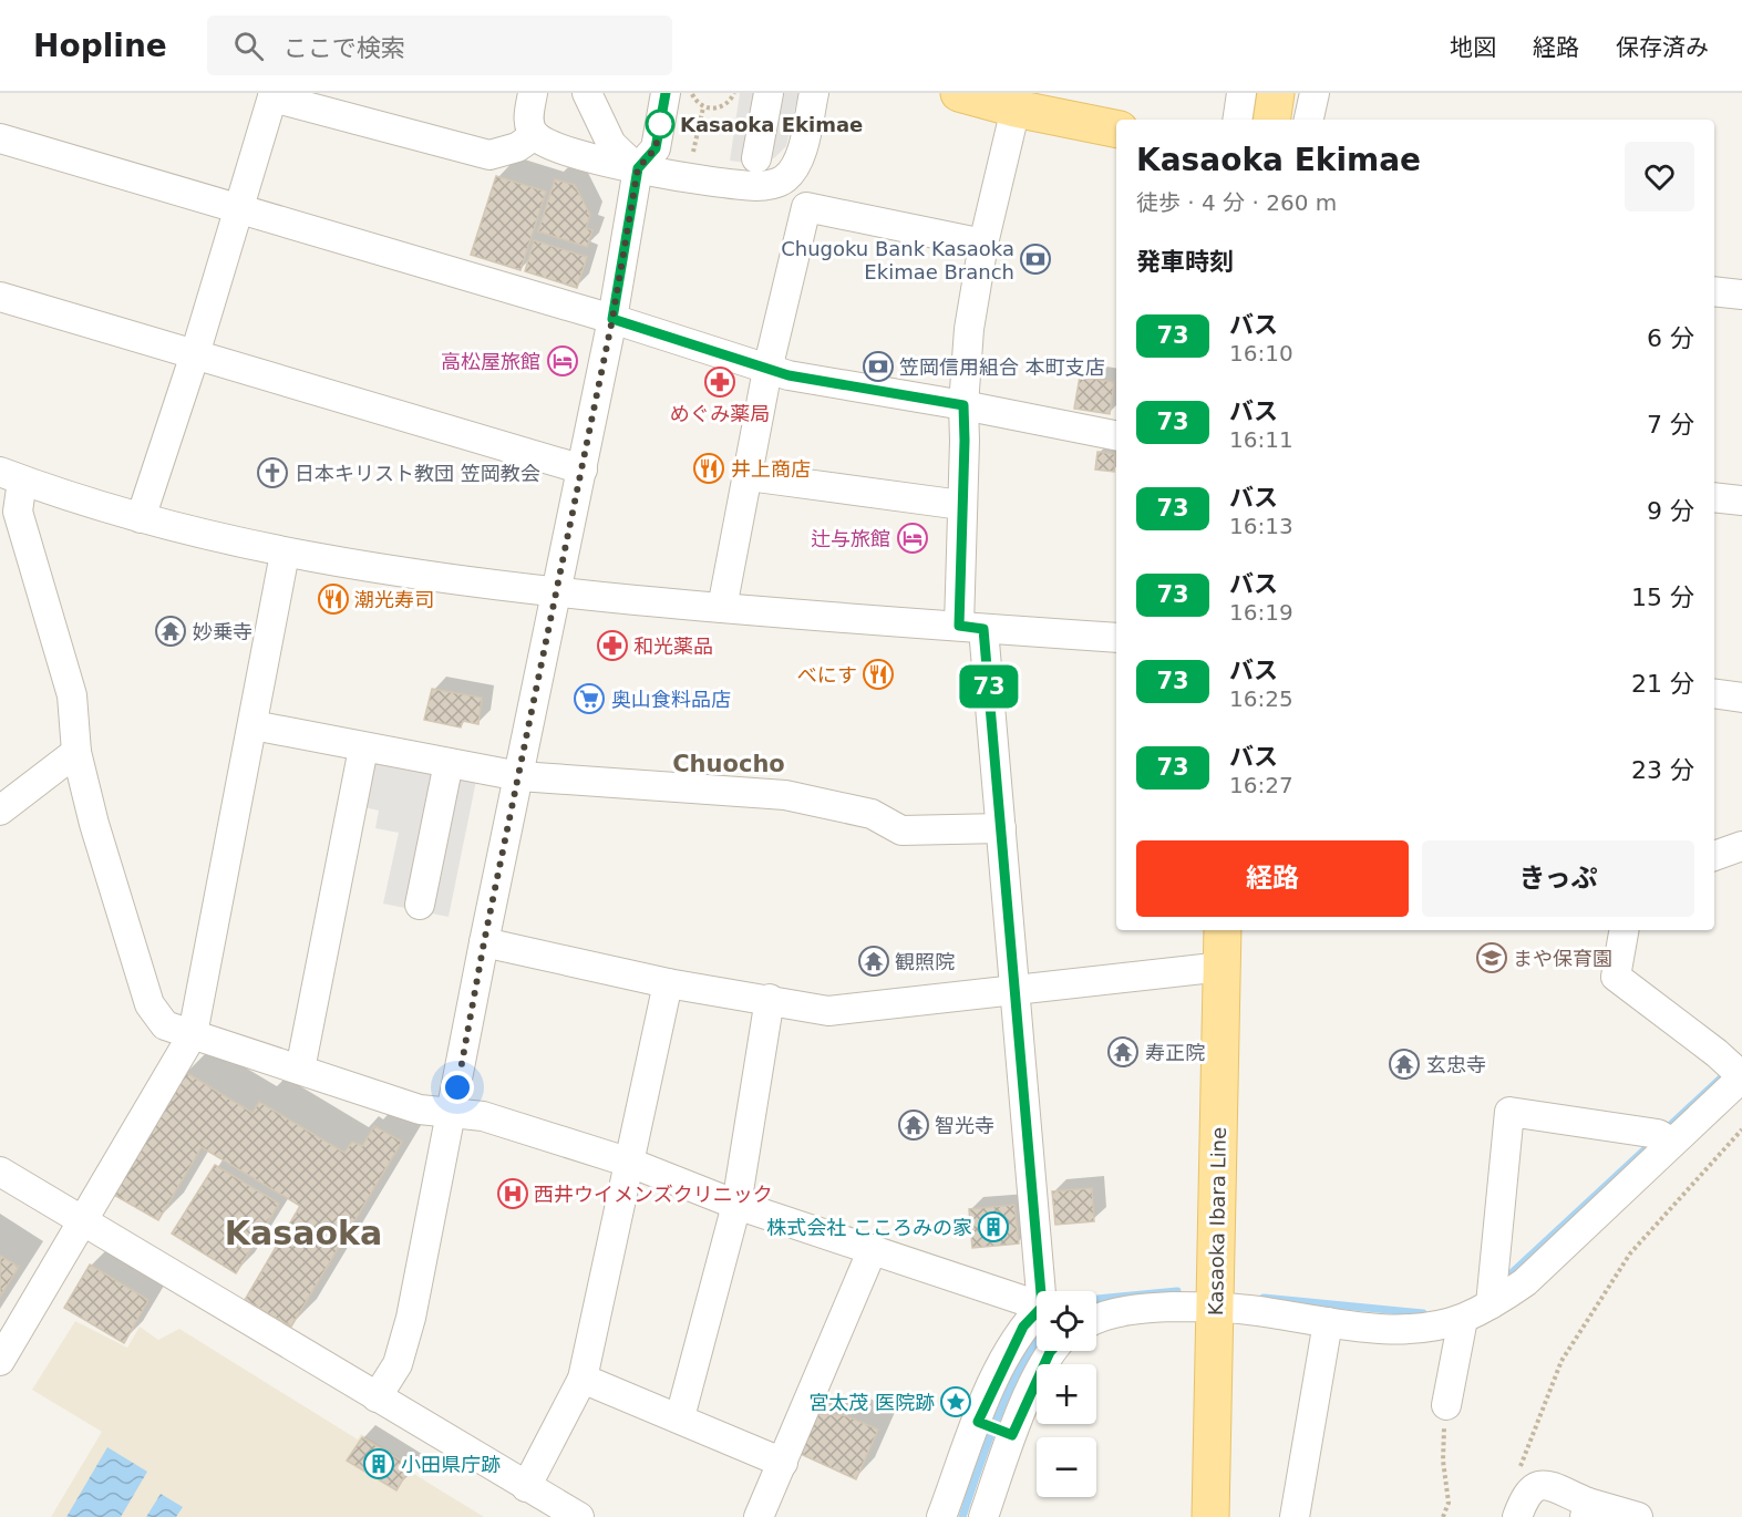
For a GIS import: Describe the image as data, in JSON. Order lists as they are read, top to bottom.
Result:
{
  "streets": {
    "main road": ["Kasaoka Ibara Line"]
  },
  "districts": ["Chuocho", "Kasaoka"],
  "places": {
    "other": ["Kasaoka Ekimae"],
    "bank": ["Chugoku Bank Kasaoka Ekimae Branch", "笠岡信用組合 本町支店"],
    "hotel": ["高松屋旅館", "辻与旅館"],
    "pharmacy": ["めぐみ薬局", "和光薬品"],
    "restaurant": ["井上商店", "潮光寿司", "べにす"],
    "church": ["日本キリスト教団 笠岡教会"],
    "temple": [
      "妙乗寺",
      "観照院",
      "寿正院",
      "玄忠寺",
      "智光寺"
    ],
    "supermarket": ["奥山食料品店"],
    "school or university": ["まや保育園"],
    "hospital": ["西井ウイメンズクリニック"],
    "building": ["株式会社 こころみの家", "小田県庁跡"],
    "place": ["宮太茂 医院跡"]
  },
  "lines": ["bus line 73"],
  "page": {
    "header": "Hopline",
    "search": "ここで検索",
    "nav": ["地図", "経路", "保存済み"],
    "on_map": "73",
    "heading": [
      ["Kasaoka Ekimae", "徒歩 · 4 分 · 260 m"],
      "発車時刻"
    ],
    "list": [
      {
        "mark": "73",
        "name": "バス",
        "note": "16:10",
        "value": "6 分"
      },
      {
        "mark": "73",
        "name": "バス",
        "note": "16:11",
        "value": "7 分"
      },
      {
        "mark": "73",
        "name": "バス",
        "note": "16:13",
        "value": "9 分"
      },
      {
        "mark": "73",
        "name": "バス",
        "note": "16:19",
        "value": "15 分"
      },
      {
        "mark": "73",
        "name": "バス",
        "note": "16:25",
        "value": "21 分"
      },
      {
        "mark": "73",
        "name": "バス",
        "note": "16:27",
        "value": "23 分"
      }
    ],
    "buttons": ["経路", "きっぷ"],
    "map_buttons": ["+", "−"]
  }
}
